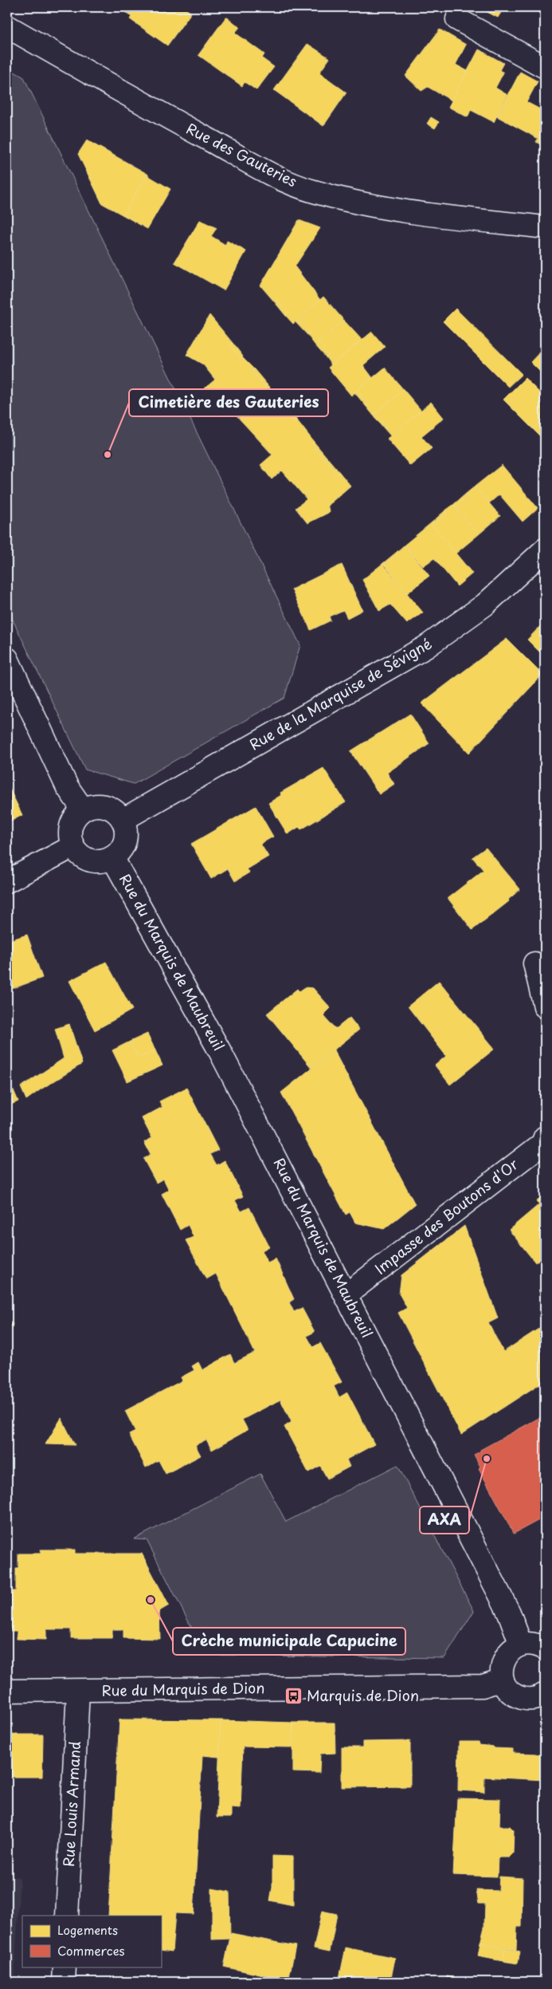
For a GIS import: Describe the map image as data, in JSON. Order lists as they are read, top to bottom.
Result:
{
  "streets": {
    "street": [
      "Rue des Gauteries",
      "Rue de la Marquise de Sévigné",
      "Rue du Marquis de Maubreuil",
      "Impasse des Boutons d'Or",
      "Rue du Marquis de Dion",
      "Rue Louis Armand"
    ]
  },
  "crossings": [
    ["Rue de la Marquise de Sévigné", "Rue du Marquis de Maubreuil"],
    ["Rue du Marquis de Maubreuil", "Impasse des Boutons d'Or"],
    ["Rue du Marquis de Dion", "Rue Louis Armand"]
  ],
  "places": {
    "other": ["Cimetière des Gauteries", "AXA", "Crèche municipale Capucine"],
    "bus stop": ["Marquis de Dion"]
  },
  "legend": ["Logements", "Commerces"]
}
